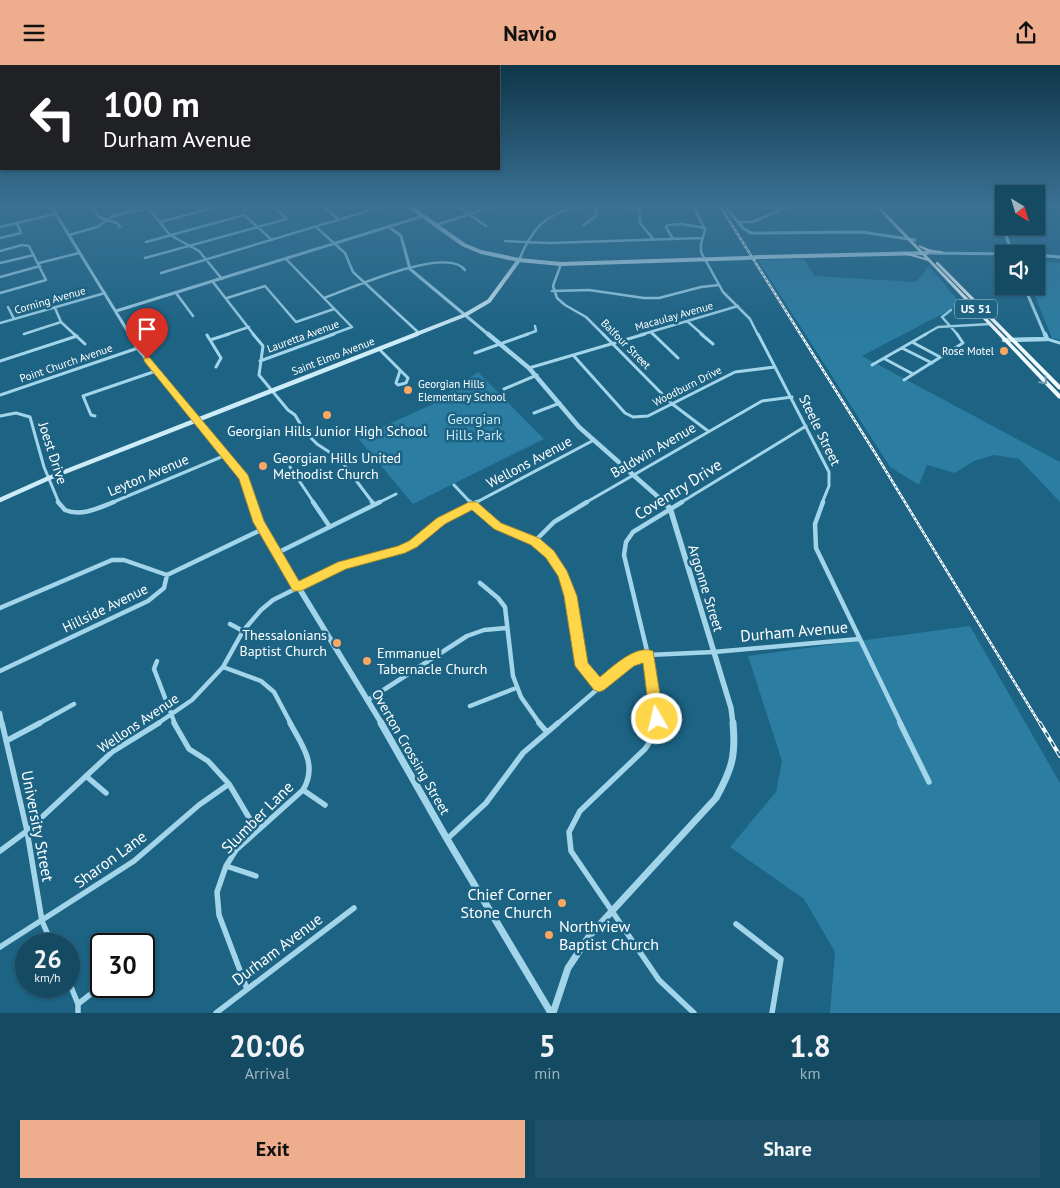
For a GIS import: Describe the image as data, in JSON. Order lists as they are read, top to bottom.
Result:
{
  "streets": {
    "highway": ["US 51"],
    "main road": ["Saint Elmo Avenue"],
    "street": [
      "Corning Avenue",
      "Macaulay Avenue",
      "Lauretta Avenue",
      "Balfour Street",
      "Point Church Avenue",
      "Woodburn Drive",
      "Steele Street",
      "Baldwin Avenue",
      "Joest Drive",
      "Wellons Avenue",
      "Leyton Avenue",
      "Coventry Drive",
      "Argonne Street",
      "Hillside Avenue",
      "Durham Avenue",
      "Overton Crossing Street",
      "Slumber Lane",
      "University Street",
      "Sharon Lane"
    ]
  },
  "crossings": [
    ["Corning Avenue", "Overton Crossing Street"],
    ["Macaulay Avenue", "Balfour Street"],
    ["Macaulay Avenue", "Woodburn Drive"],
    ["Macaulay Avenue", "Steele Street"],
    ["Balfour Street", "Woodburn Drive"],
    ["Balfour Street", "Baldwin Avenue"],
    ["Saint Elmo Avenue", "Joest Drive"],
    ["Saint Elmo Avenue", "Overton Crossing Street"],
    ["Point Church Avenue", "Overton Crossing Street"],
    ["Woodburn Drive", "Steele Street"],
    ["Steele Street", "Baldwin Avenue"],
    ["Steele Street", "Coventry Drive"],
    ["Steele Street", "Durham Avenue"],
    ["Joest Drive", "Leyton Avenue"],
    ["Wellons Avenue", "Overton Crossing Street"],
    ["Wellons Avenue", "Slumber Lane"],
    ["Wellons Avenue", "University Street"],
    ["Leyton Avenue", "Overton Crossing Street"],
    ["Coventry Drive", "Argonne Street"],
    ["Coventry Drive", "Durham Avenue"],
    ["Argonne Street", "Durham Avenue"],
    ["Argonne Street", "Overton Crossing Street"],
    ["Durham Avenue", "Overton Crossing Street"],
    ["Durham Avenue", "Slumber Lane"],
    ["University Street", "Sharon Lane"]
  ],
  "parks": ["Georgian Hills Park"],
  "places": [
    "Rose Motel",
    "Georgian Hills Elementary School",
    "Georgian Hills Junior High School",
    "Georgian Hills United Methodist Church",
    "Thessalonians Baptist Church",
    "Emmanuel Tabernacle Church",
    "Chief Corner Stone Church",
    "Northview Baptist Church"
  ],
  "north": "bottom right",
  "page": {
    "header": "Navio",
    "turn": ["100 m", "Durham Avenue"],
    "speed": "26 km/h",
    "limit": "30",
    "eta": [
      "20:06",
      "Arrival",
      "5",
      "min",
      "1.8",
      "km"
    ],
    "buttons": ["Exit", "Share"]
  }
}
